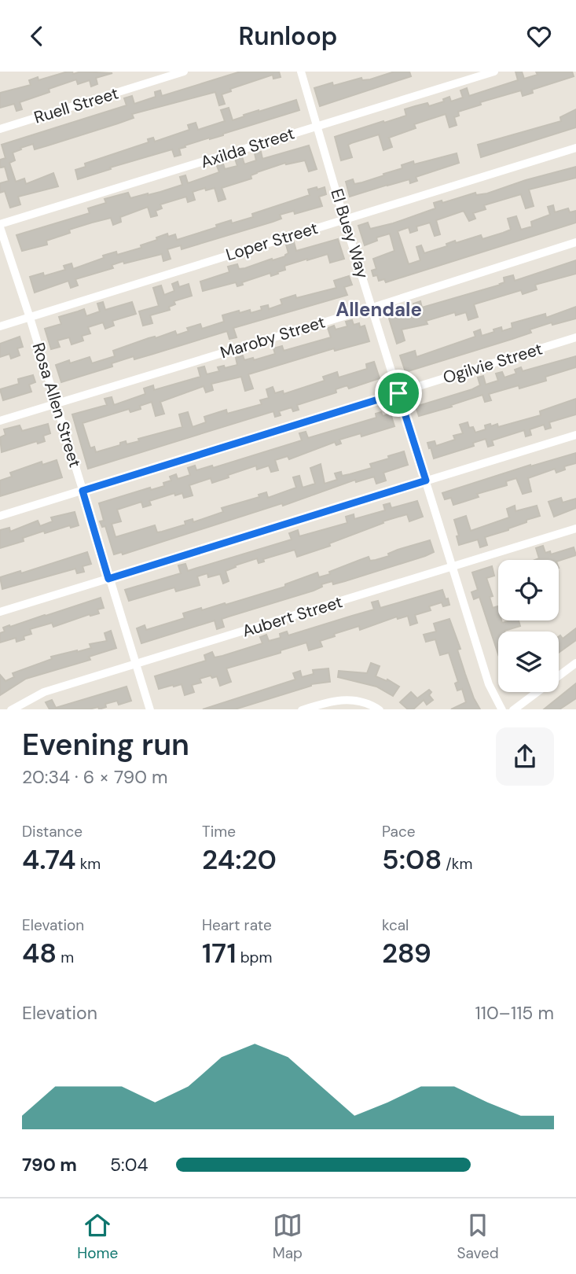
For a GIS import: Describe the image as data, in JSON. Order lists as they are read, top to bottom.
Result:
{
  "streets": {
    "street": [
      "Ruell Street",
      "Axilda Street",
      "El Buey Way",
      "Loper Street",
      "Maroby Street",
      "Ogilvie Street",
      "Rosa Allen Street",
      "Aubert Street"
    ]
  },
  "crossings": [
    ["Axilda Street", "El Buey Way"],
    ["Axilda Street", "Rosa Allen Street"],
    ["El Buey Way", "Loper Street"],
    ["El Buey Way", "Maroby Street"],
    ["El Buey Way", "Ogilvie Street"],
    ["El Buey Way", "Aubert Street"],
    ["Loper Street", "Rosa Allen Street"],
    ["Maroby Street", "Rosa Allen Street"],
    ["Ogilvie Street", "Rosa Allen Street"],
    ["Rosa Allen Street", "Aubert Street"]
  ],
  "districts": ["Allendale"],
  "page": {
    "header": "Runloop",
    "heading": ["Evening run", "20:34 · 6 × 790 m"],
    "stats": [
      ["Distance", "4.74 km"],
      ["Time", "24:20"],
      ["Pace", "5:08 /km"],
      ["Elevation", "48 m"],
      ["Heart rate", "171 bpm"],
      ["kcal", "289"]
    ],
    "chart": ["Elevation", "110–115 m"],
    "list": [
      {
        "name": "790 m",
        "note": "5:04"
      }
    ],
    "tabs": ["Home", "Map", "Saved"]
  }
}
